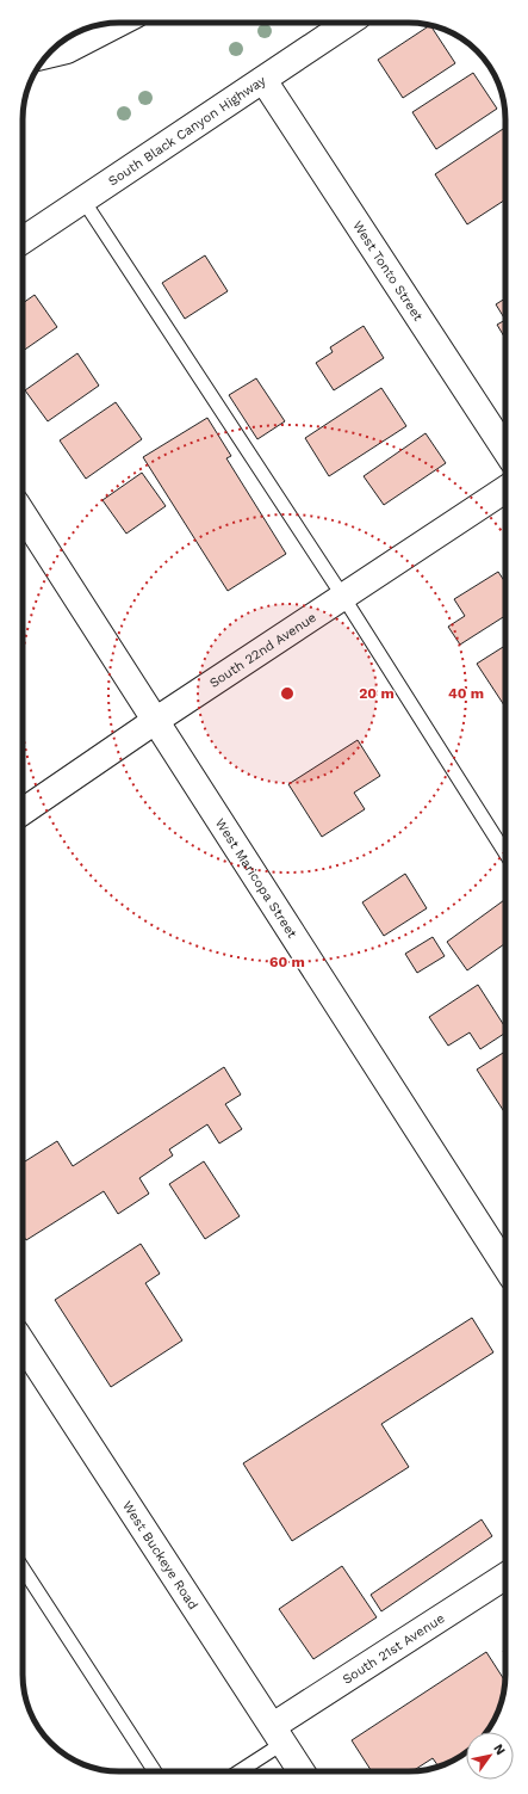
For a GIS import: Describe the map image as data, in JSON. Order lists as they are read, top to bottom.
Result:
{
  "streets": {
    "main road": [
      "South Black Canyon Highway",
      "West Tonto Street",
      "South 22nd Avenue",
      "West Maricopa Street",
      "West Buckeye Road",
      "South 21st Avenue"
    ]
  },
  "crossings": [
    ["South Black Canyon Highway", "West Tonto Street"],
    ["South 22nd Avenue", "West Maricopa Street"],
    ["West Buckeye Road", "South 21st Avenue"]
  ],
  "north": "top right",
  "rings": ["20 m", "40 m", "60 m"]
}
